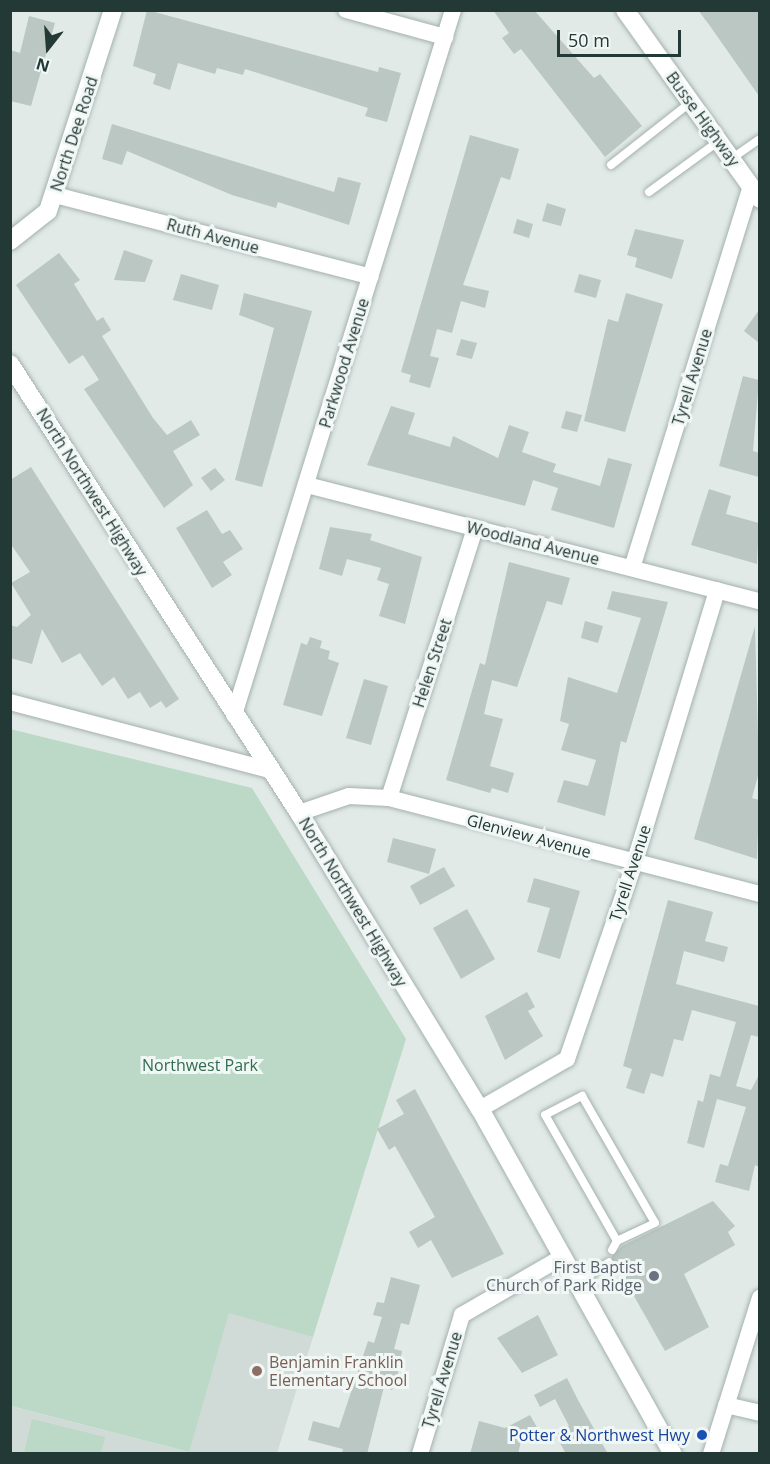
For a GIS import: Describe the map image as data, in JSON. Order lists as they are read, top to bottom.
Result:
{
  "streets": {
    "main road": ["Busse Highway", "North Dee Road", "North Northwest Highway"],
    "street": [
      "Ruth Avenue",
      "Parkwood Avenue",
      "Tyrell Avenue",
      "Woodland Avenue",
      "Helen Street",
      "Glenview Avenue"
    ]
  },
  "crossings": [
    ["Busse Highway", "Tyrell Avenue"],
    ["North Dee Road", "Ruth Avenue"],
    ["Ruth Avenue", "Parkwood Avenue"],
    ["Parkwood Avenue", "North Northwest Highway"],
    ["Parkwood Avenue", "Woodland Avenue"],
    ["Tyrell Avenue", "North Northwest Highway"],
    ["Tyrell Avenue", "Woodland Avenue"],
    ["Tyrell Avenue", "Glenview Avenue"],
    ["North Northwest Highway", "Glenview Avenue"],
    ["Woodland Avenue", "Helen Street"],
    ["Helen Street", "Glenview Avenue"]
  ],
  "parks": ["Northwest Park"],
  "places": ["First Baptist Church of Park Ridge", "Benjamin Franklin Elementary School", "Potter & Northwest Hwy"],
  "scale_bar": "50 m",
  "north": "bottom"
}
